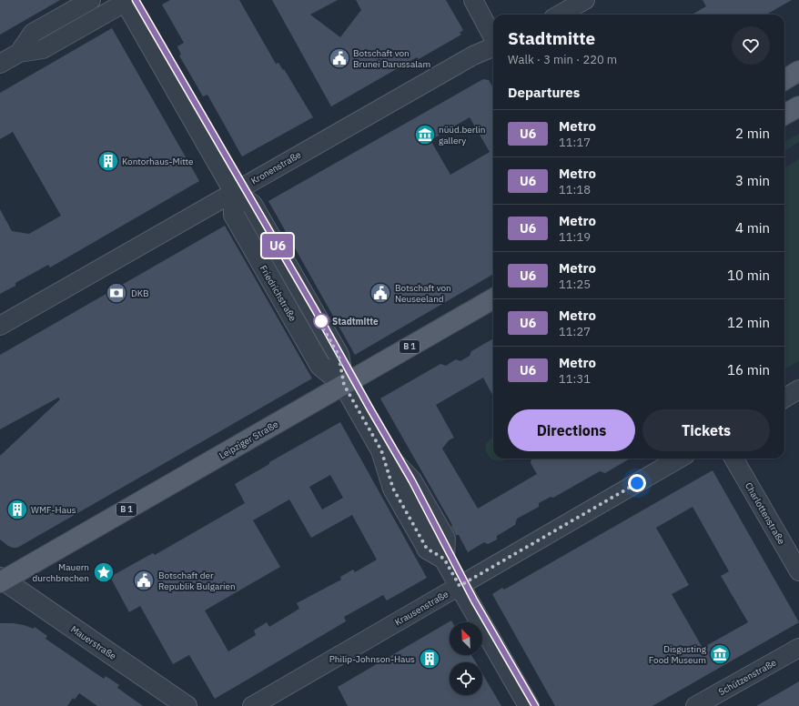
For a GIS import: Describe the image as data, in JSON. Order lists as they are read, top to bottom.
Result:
{
  "streets": {
    "main road": ["B 1", "Leipziger Straße"],
    "street": [
      "Kronenstraße",
      "Friedrichstraße",
      "Charlottenstraße",
      "Krausenstraße",
      "Mauerstraße",
      "Schützenstraße"
    ]
  },
  "crossings": [
    ["Kronenstraße", "Friedrichstraße"],
    ["Friedrichstraße", "Leipziger Straße"],
    ["Friedrichstraße", "Krausenstraße"],
    ["Leipziger Straße", "Mauerstraße"]
  ],
  "places": {
    "public building": ["Botschaft von Brunei Darussalam", "Botschaft von Neuseeland", "Botschaft der Republik Bulgarien"],
    "museum": ["nüüd.berlin gallery", "Disgusting Food Museum"],
    "building": ["Kontorhaus-Mitte", "WMF-Haus", "Philip-Johnson-Haus"],
    "bank": ["DKB"],
    "other": ["Stadtmitte"],
    "place": ["Mauern durchbrechen"]
  },
  "lines": ["metro line U6"],
  "north": "top left",
  "page": {
    "on_map": "U6",
    "heading": [
      ["Stadtmitte", "Walk · 3 min · 220 m"],
      "Departures"
    ],
    "list": [
      {
        "mark": "U6",
        "name": "Metro",
        "note": "11:17",
        "value": "2 min"
      },
      {
        "mark": "U6",
        "name": "Metro",
        "note": "11:18",
        "value": "3 min"
      },
      {
        "mark": "U6",
        "name": "Metro",
        "note": "11:19",
        "value": "4 min"
      },
      {
        "mark": "U6",
        "name": "Metro",
        "note": "11:25",
        "value": "10 min"
      },
      {
        "mark": "U6",
        "name": "Metro",
        "note": "11:27",
        "value": "12 min"
      },
      {
        "mark": "U6",
        "name": "Metro",
        "note": "11:31",
        "value": "16 min"
      }
    ],
    "buttons": ["Directions", "Tickets"]
  }
}
